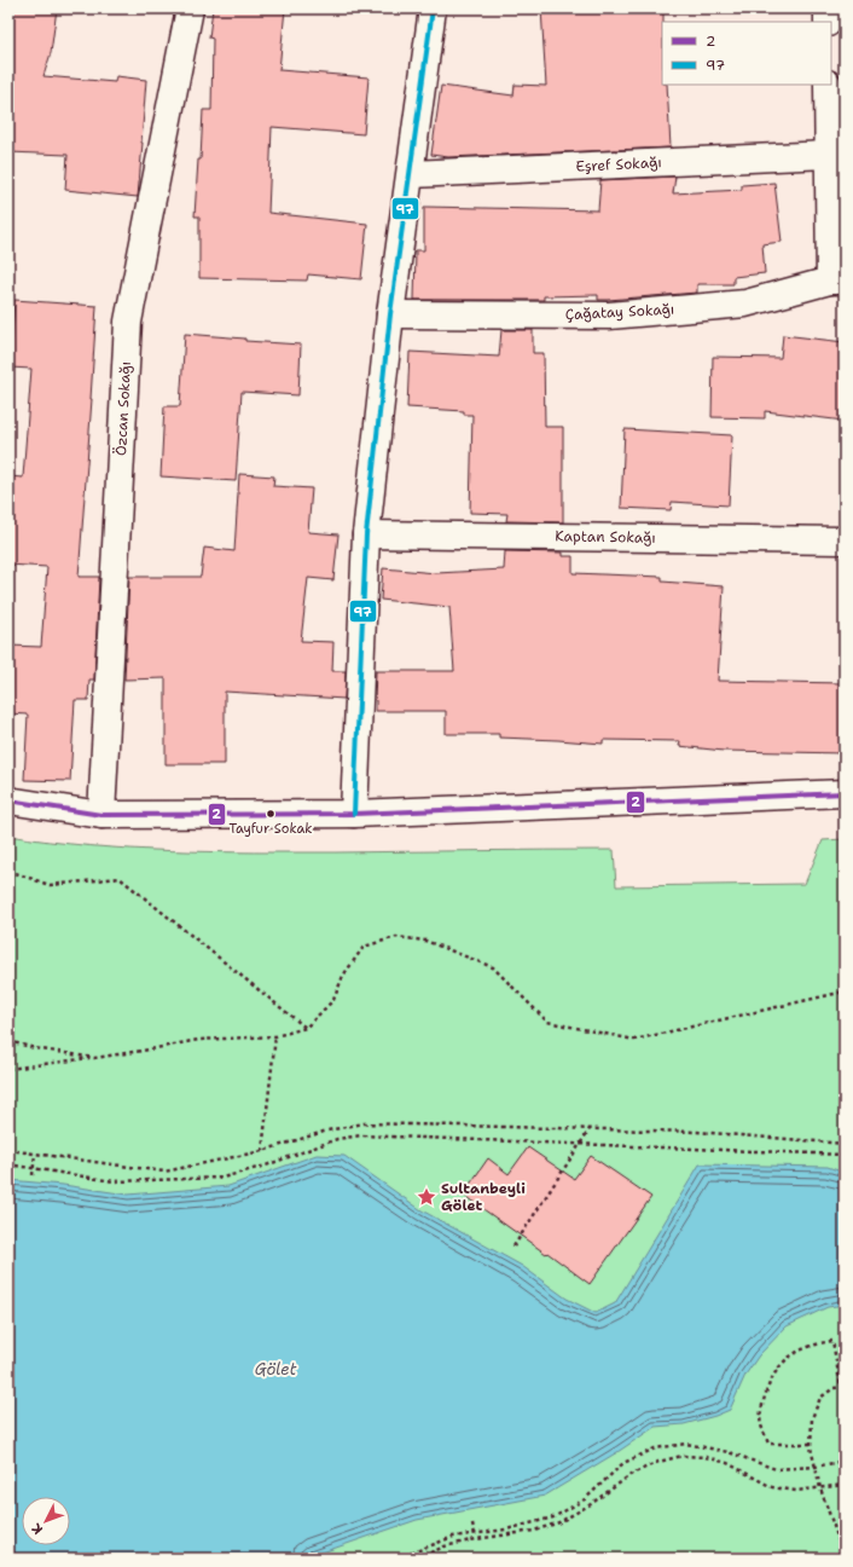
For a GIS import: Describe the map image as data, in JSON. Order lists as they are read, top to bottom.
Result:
{
  "streets": {
    "street": [
      "Eşref Sokağı",
      "Çağatay Sokağı",
      "Özcan Sokağı",
      "Kaptan Sokağı"
    ]
  },
  "water": ["Gölet"],
  "places": {
    "other": ["Tayfur Sokak"],
    "place": ["Sultanbeyli Gölet"]
  },
  "lines": ["transit line 97", "transit line 2"],
  "legend": ["2", "97"],
  "north": "bottom left"
}
